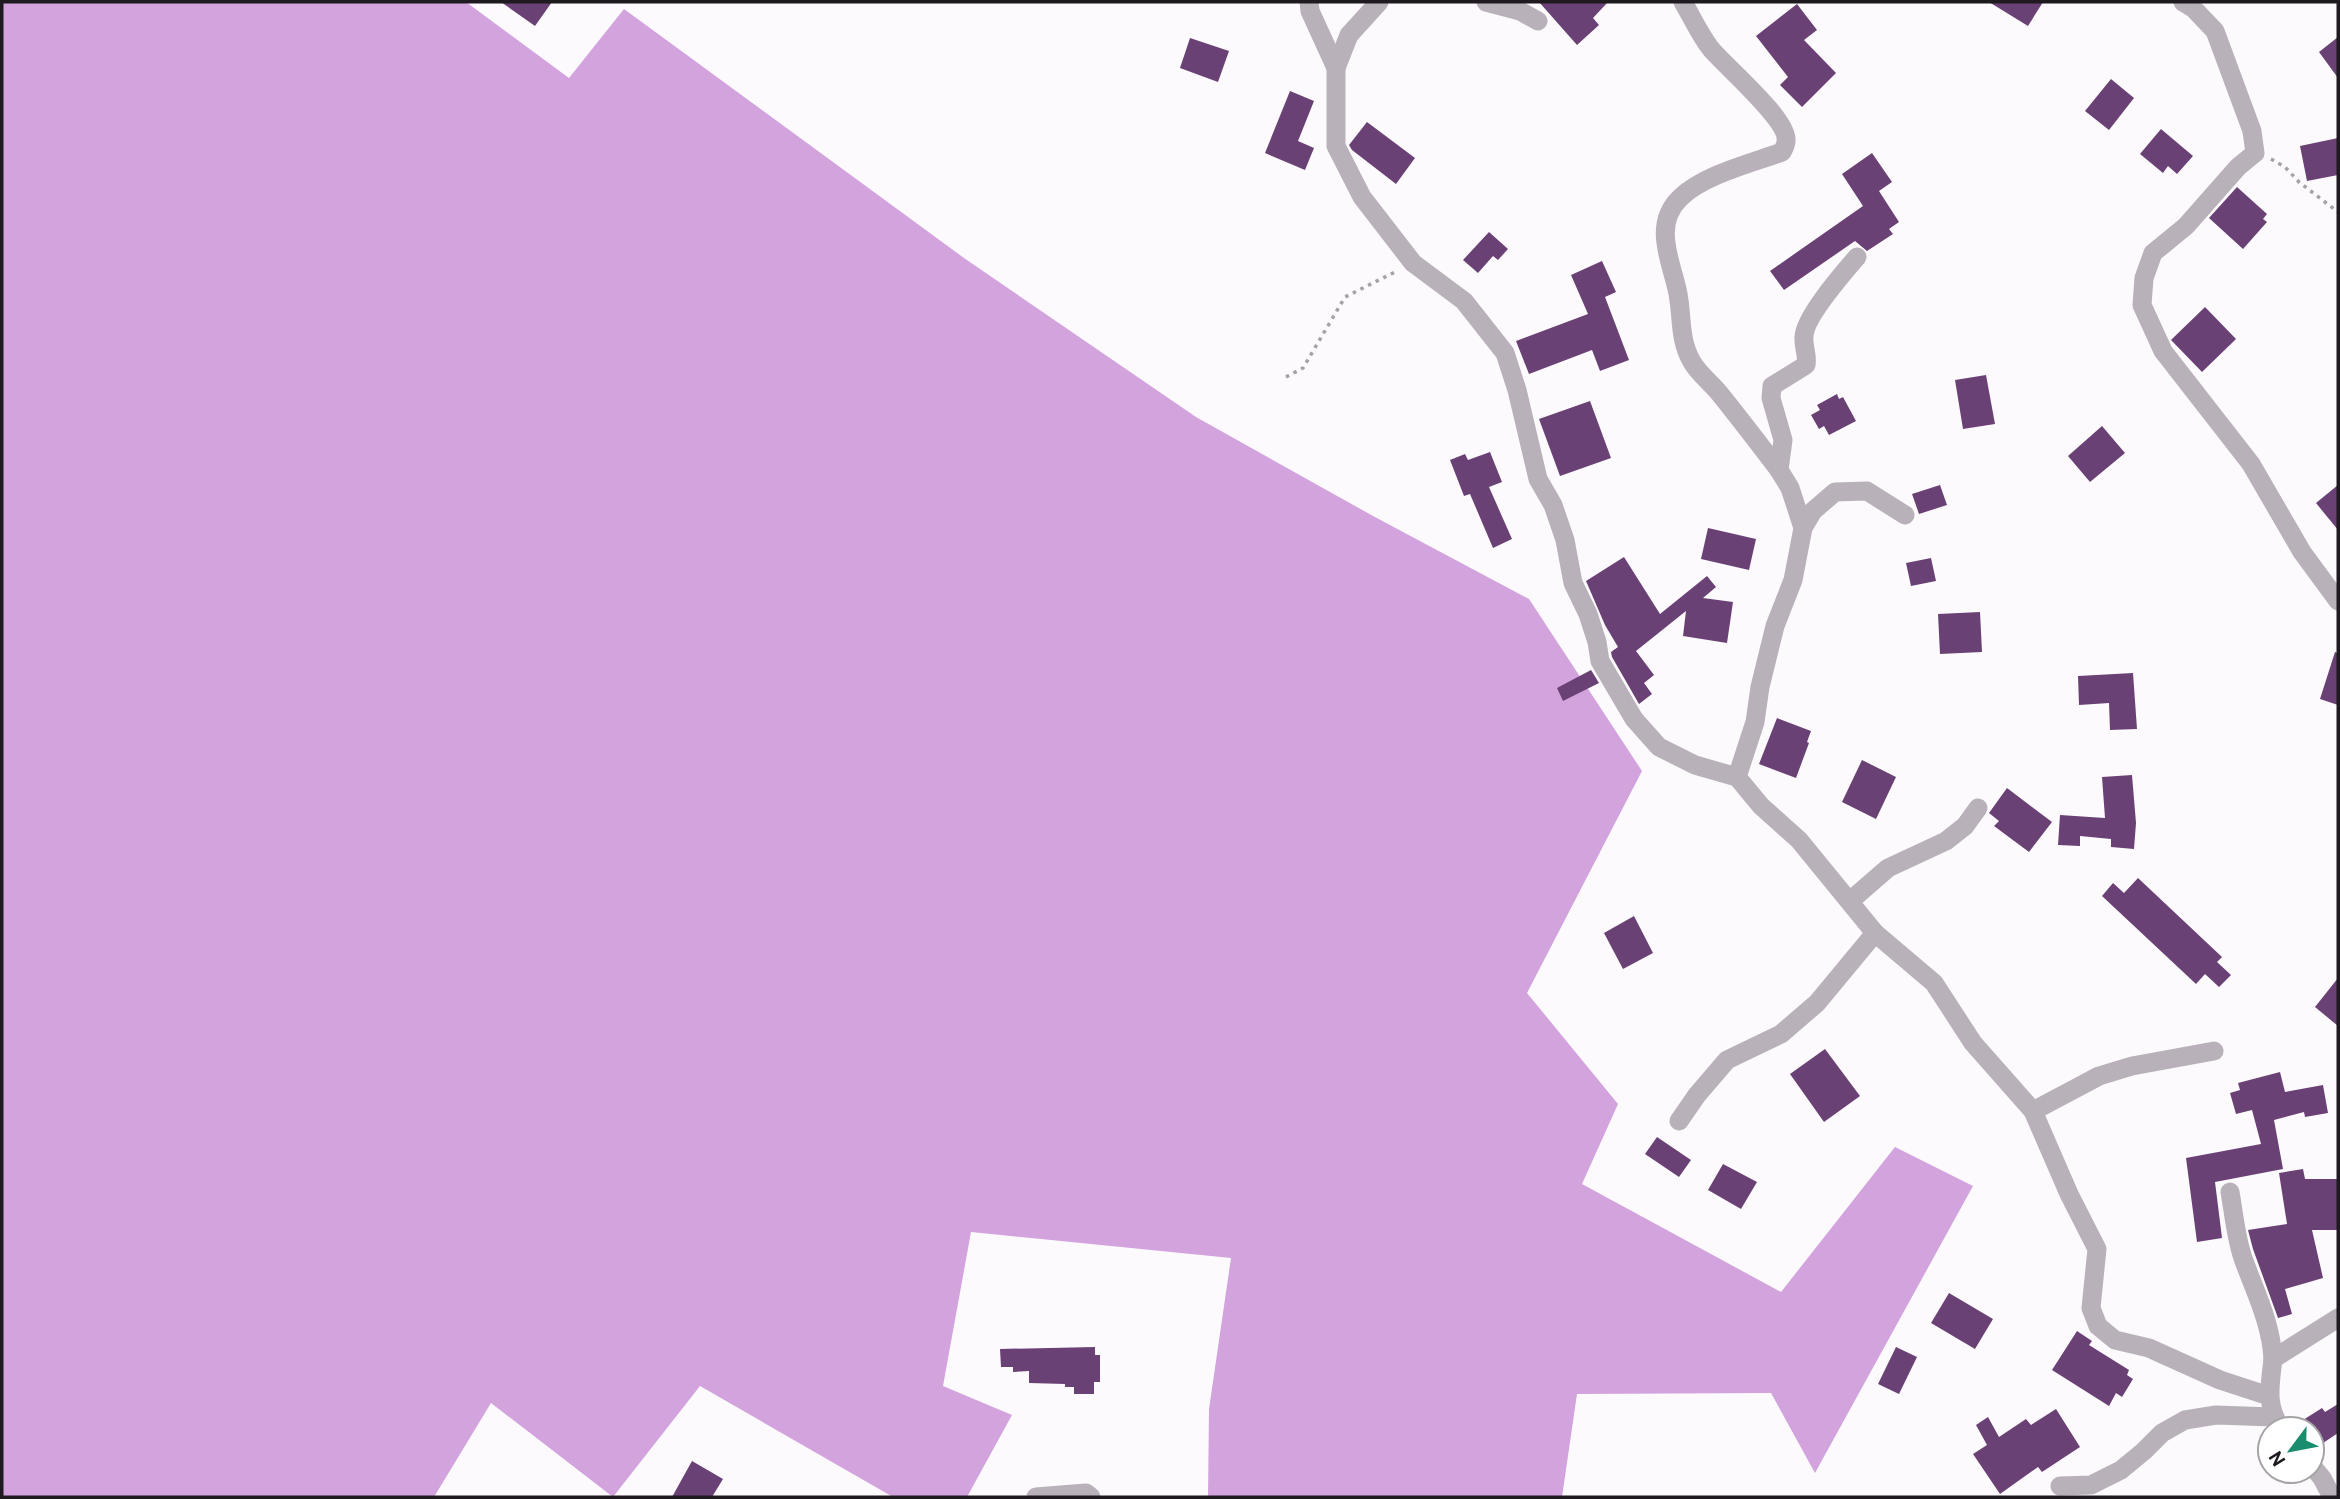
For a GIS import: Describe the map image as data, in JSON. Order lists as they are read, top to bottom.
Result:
{
  "north": "bottom left"
}
